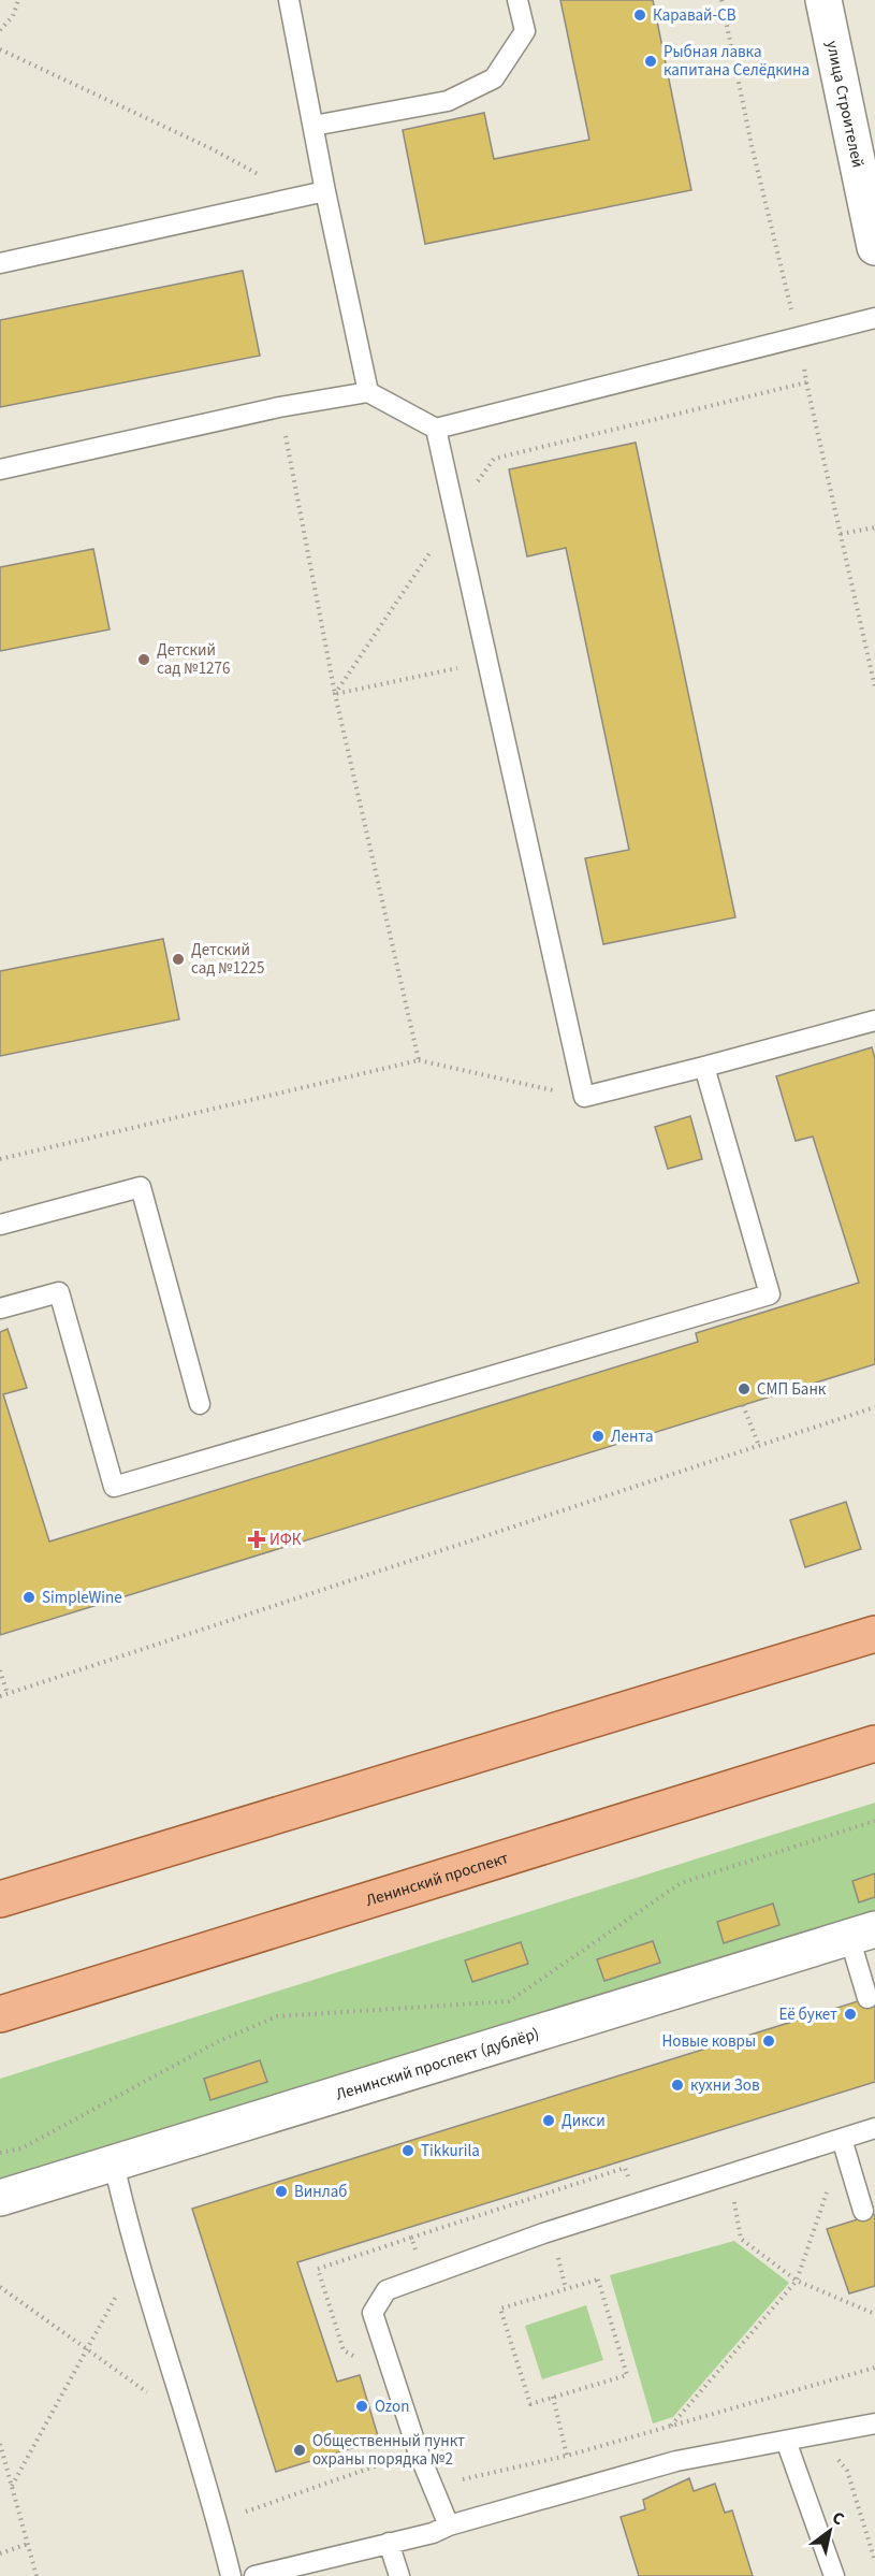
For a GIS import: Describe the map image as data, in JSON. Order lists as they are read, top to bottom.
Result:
{
  "streets": {
    "main road": ["Ленинский проспект"],
    "street": ["улица Строителей", "Ленинский проспект (дублёр)"]
  },
  "places": {
    "other": [
      "Каравай-СВ",
      "Рыбная лавка капитана Селёдкина",
      "Детский сад №1276",
      "Детский сад №1225",
      "СМП Банк",
      "Лента",
      "SimpleWine",
      "Её букет",
      "Новые ковры",
      "кухни Зов",
      "Дикси",
      "Tikkurila",
      "Винлаб",
      "Ozon",
      "Общественный пункт охраны порядка №2"
    ],
    "health": ["ИФК"]
  },
  "north": "top right"
}
